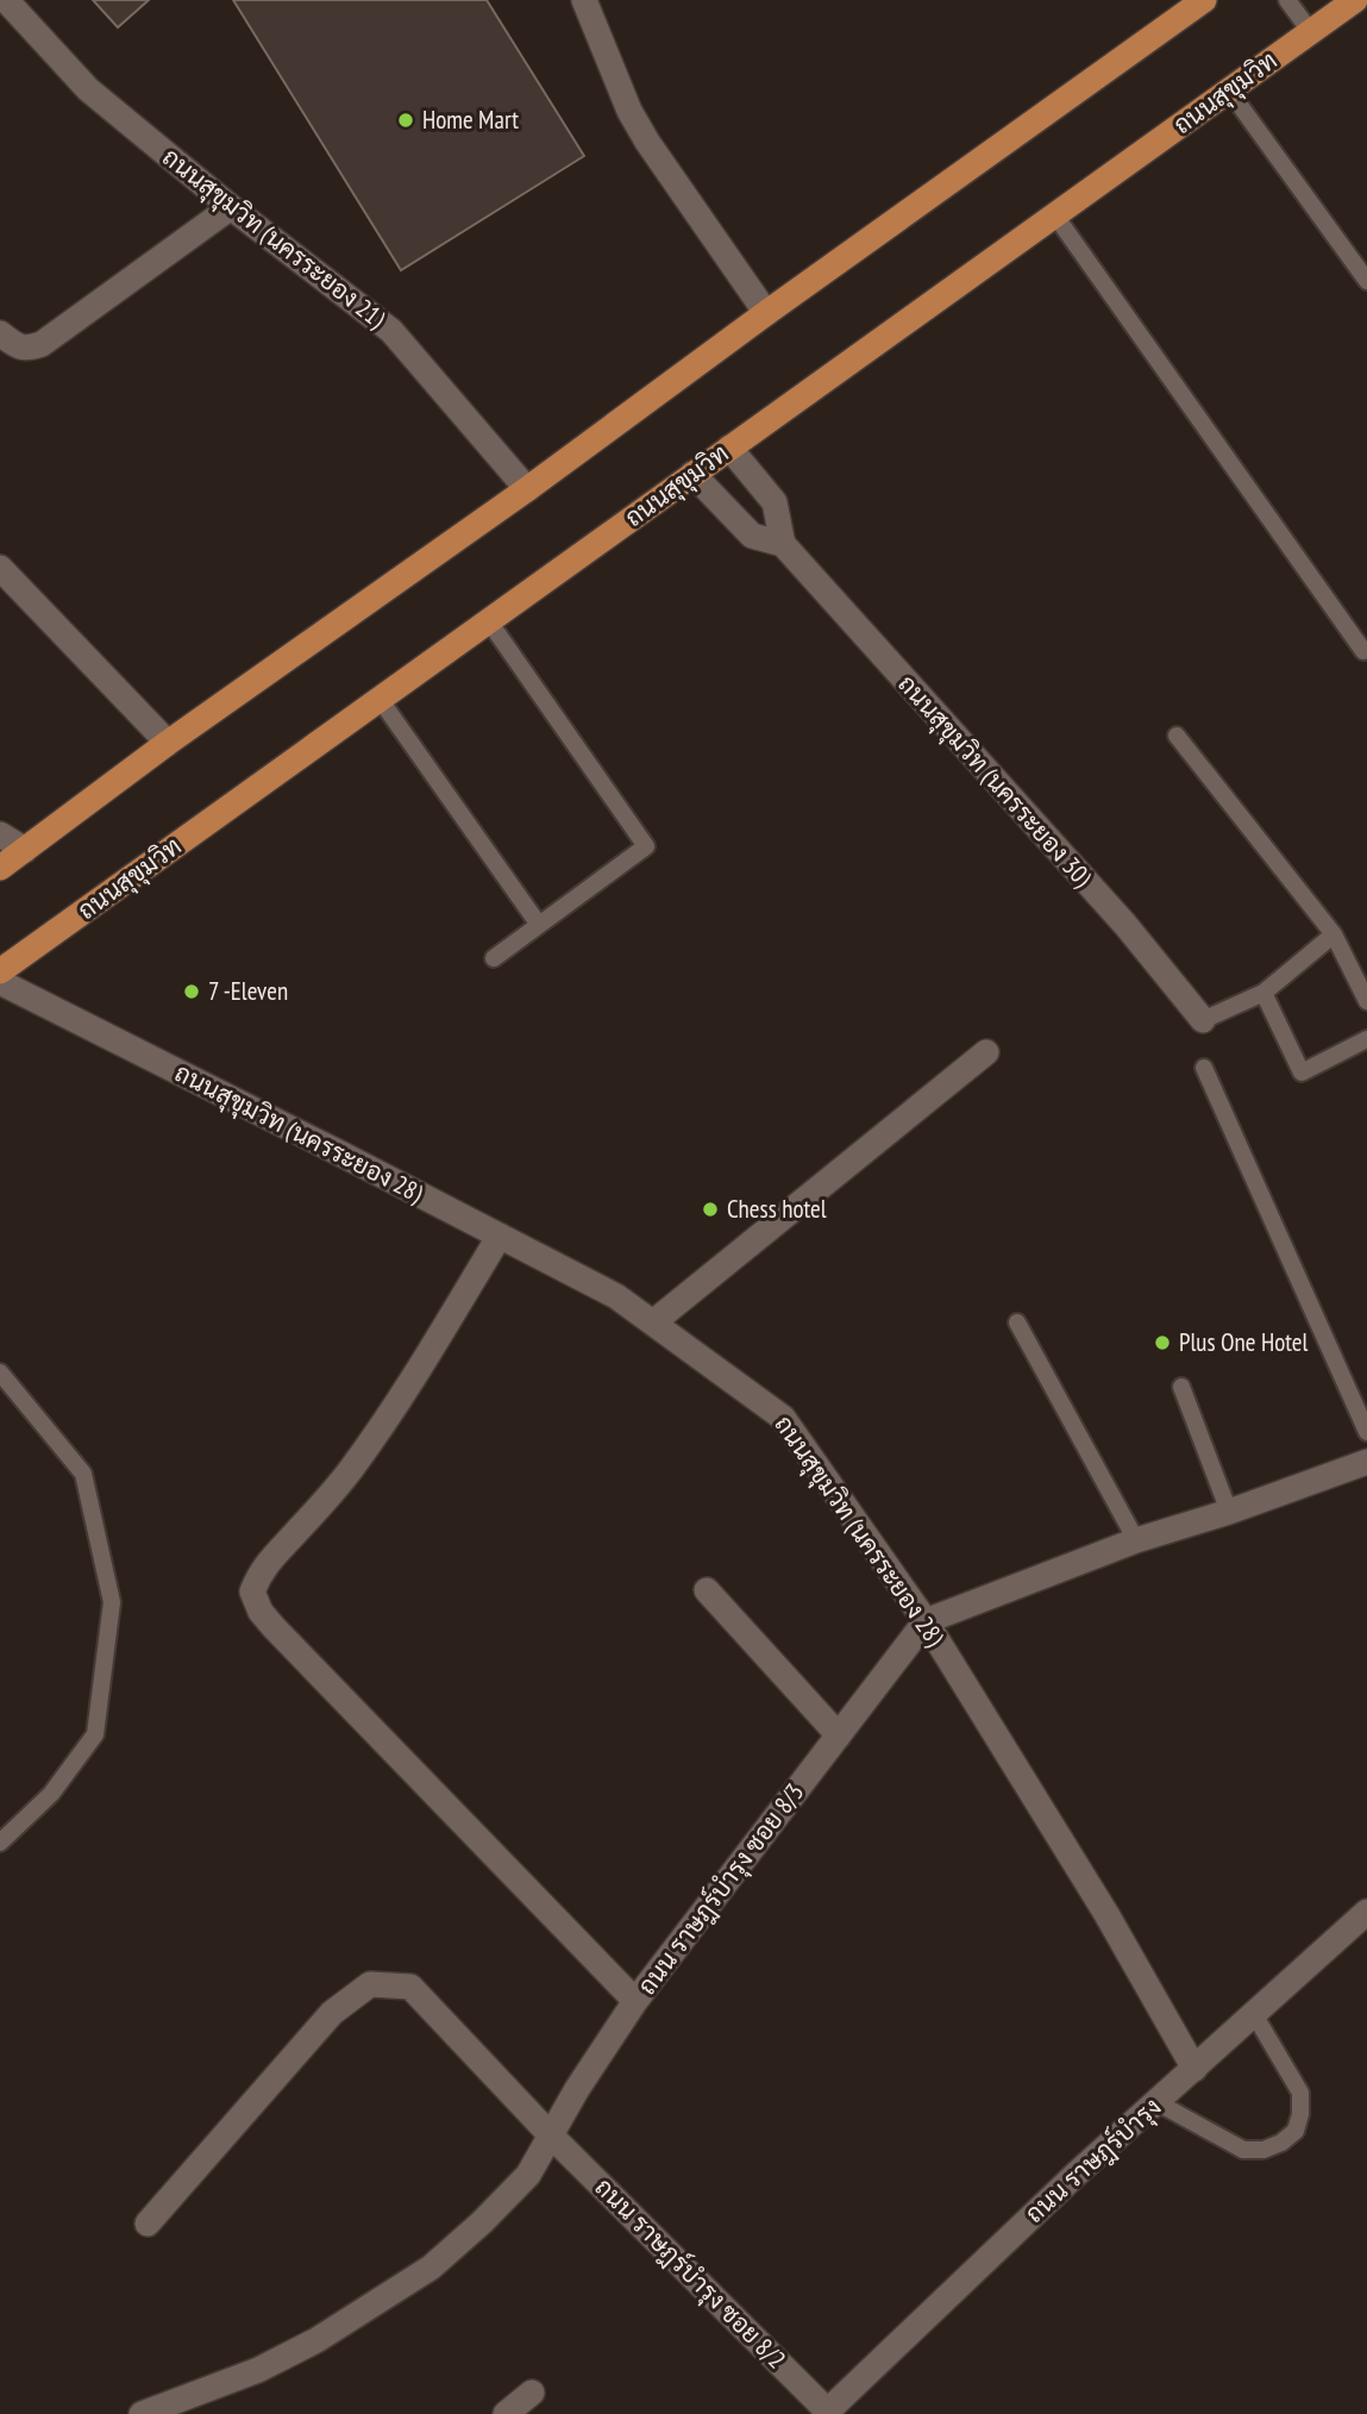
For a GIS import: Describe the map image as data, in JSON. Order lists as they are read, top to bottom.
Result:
{
  "streets": {
    "main road": ["ถนนสุขุมวิท"],
    "street": [
      "ถนนสุขุมวิท (นครระยอง 21)",
      "ถนนสุขุมวิท (นครระยอง 30)",
      "ถนนสุขุมวิท (นครระยอง 28)",
      "ถนน ราษฎร์บำรุง ซอย 8/3",
      "ถนน ราษฎร์บำรุง",
      "ถนน ราษฎร์บำรุง ซอย 8/2"
    ]
  },
  "crossings": [
    ["ถนนสุขุมวิท", "ถนนสุขุมวิท (นครระยอง 30)"],
    ["ถนนสุขุมวิท (นครระยอง 28)", "ถนน ราษฎร์บำรุง ซอย 8/3"],
    ["ถนนสุขุมวิท (นครระยอง 28)", "ถนน ราษฎร์บำรุง"],
    ["ถนน ราษฎร์บำรุง ซอย 8/3", "ถนน ราษฎร์บำรุง ซอย 8/2"],
    ["ถนน ราษฎร์บำรุง", "ถนน ราษฎร์บำรุง ซอย 8/2"]
  ],
  "places": [
    "Home Mart",
    "7 -Eleven",
    "Chess hotel",
    "Plus One Hotel"
  ]
}
